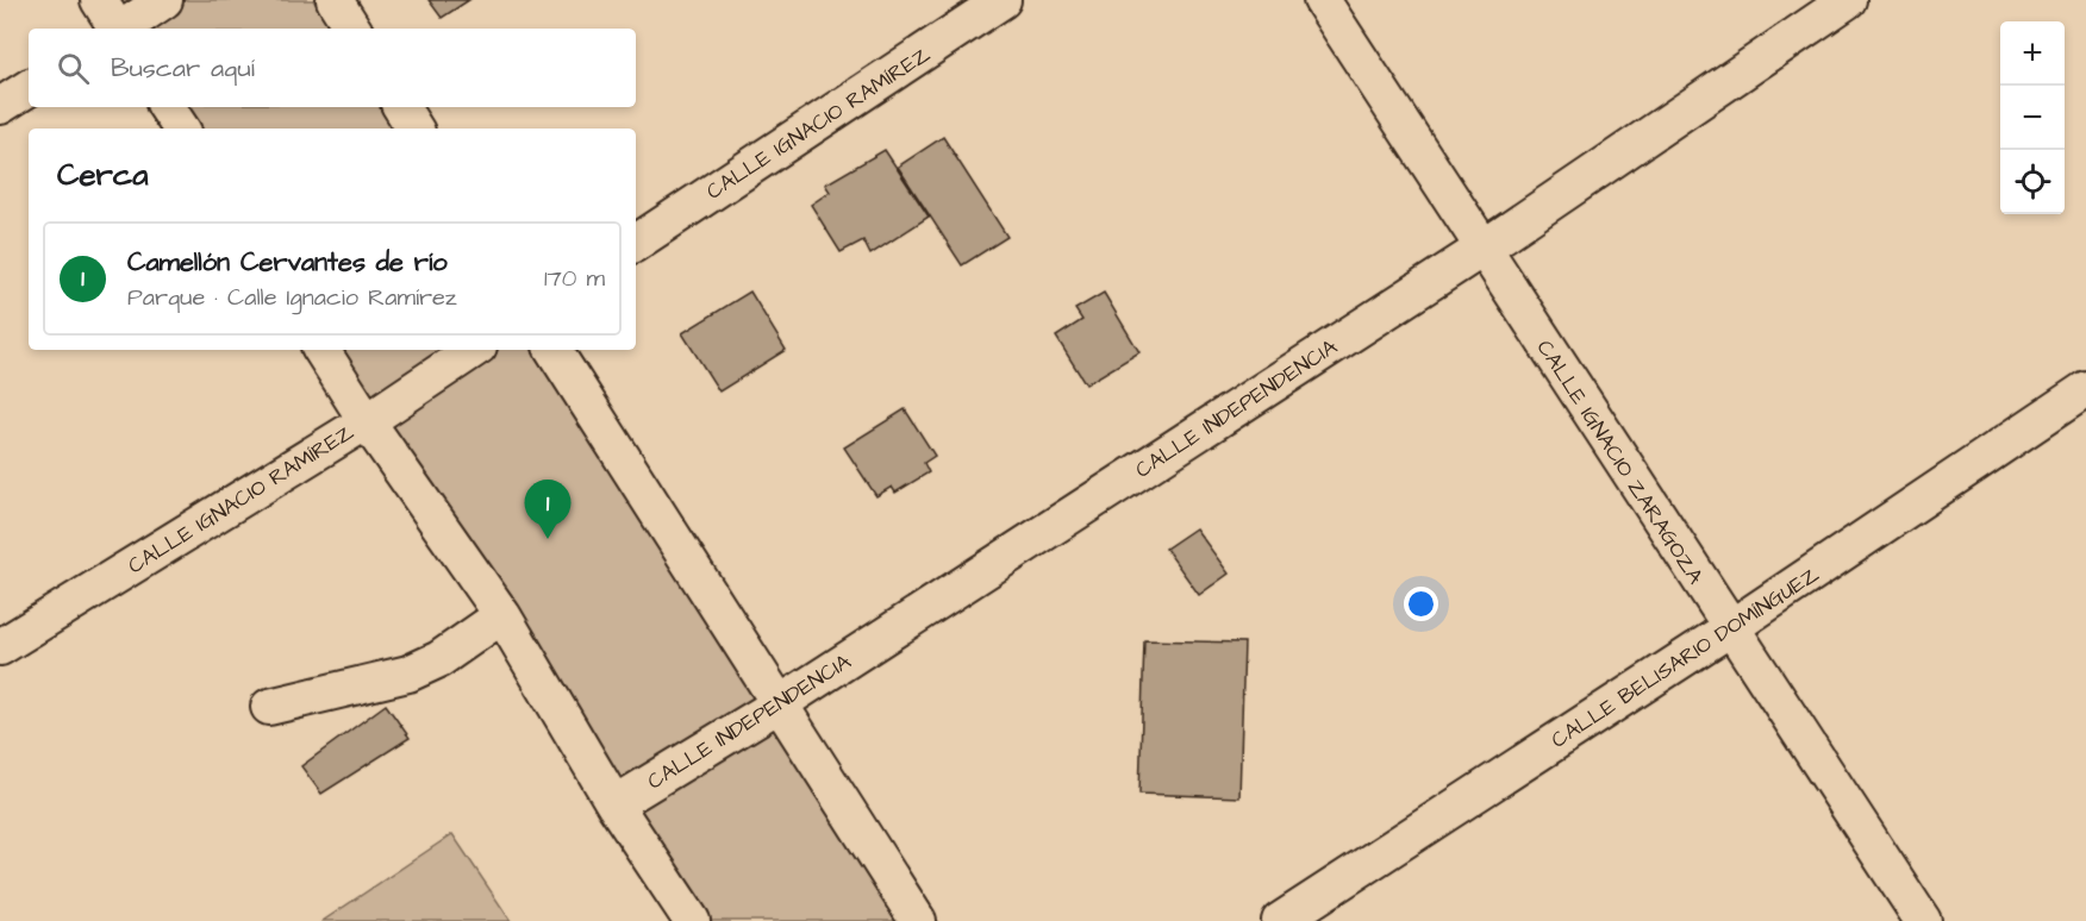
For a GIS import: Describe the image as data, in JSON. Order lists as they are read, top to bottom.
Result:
{
  "streets": {
    "street": [
      "CALLE IGNACIO RAMÍREZ",
      "CALLE INDEPENDENCIA",
      "CALLE IGNACIO ZARAGOZA",
      "CALLE BELISARIO DOMÍNGUEZ"
    ]
  },
  "crossings": [
    ["CALLE INDEPENDENCIA", "CALLE IGNACIO ZARAGOZA"],
    ["CALLE IGNACIO ZARAGOZA", "CALLE BELISARIO DOMÍNGUEZ"]
  ],
  "page": {
    "map_buttons": ["+", "−"],
    "search": "Buscar aquí",
    "heading": "Cerca",
    "list": [
      {
        "mark": "1",
        "name": "Camellón Cervantes de río",
        "note": "Parque · Calle Ignacio Ramírez",
        "value": "170 m"
      }
    ],
    "pins": "1"
  }
}
